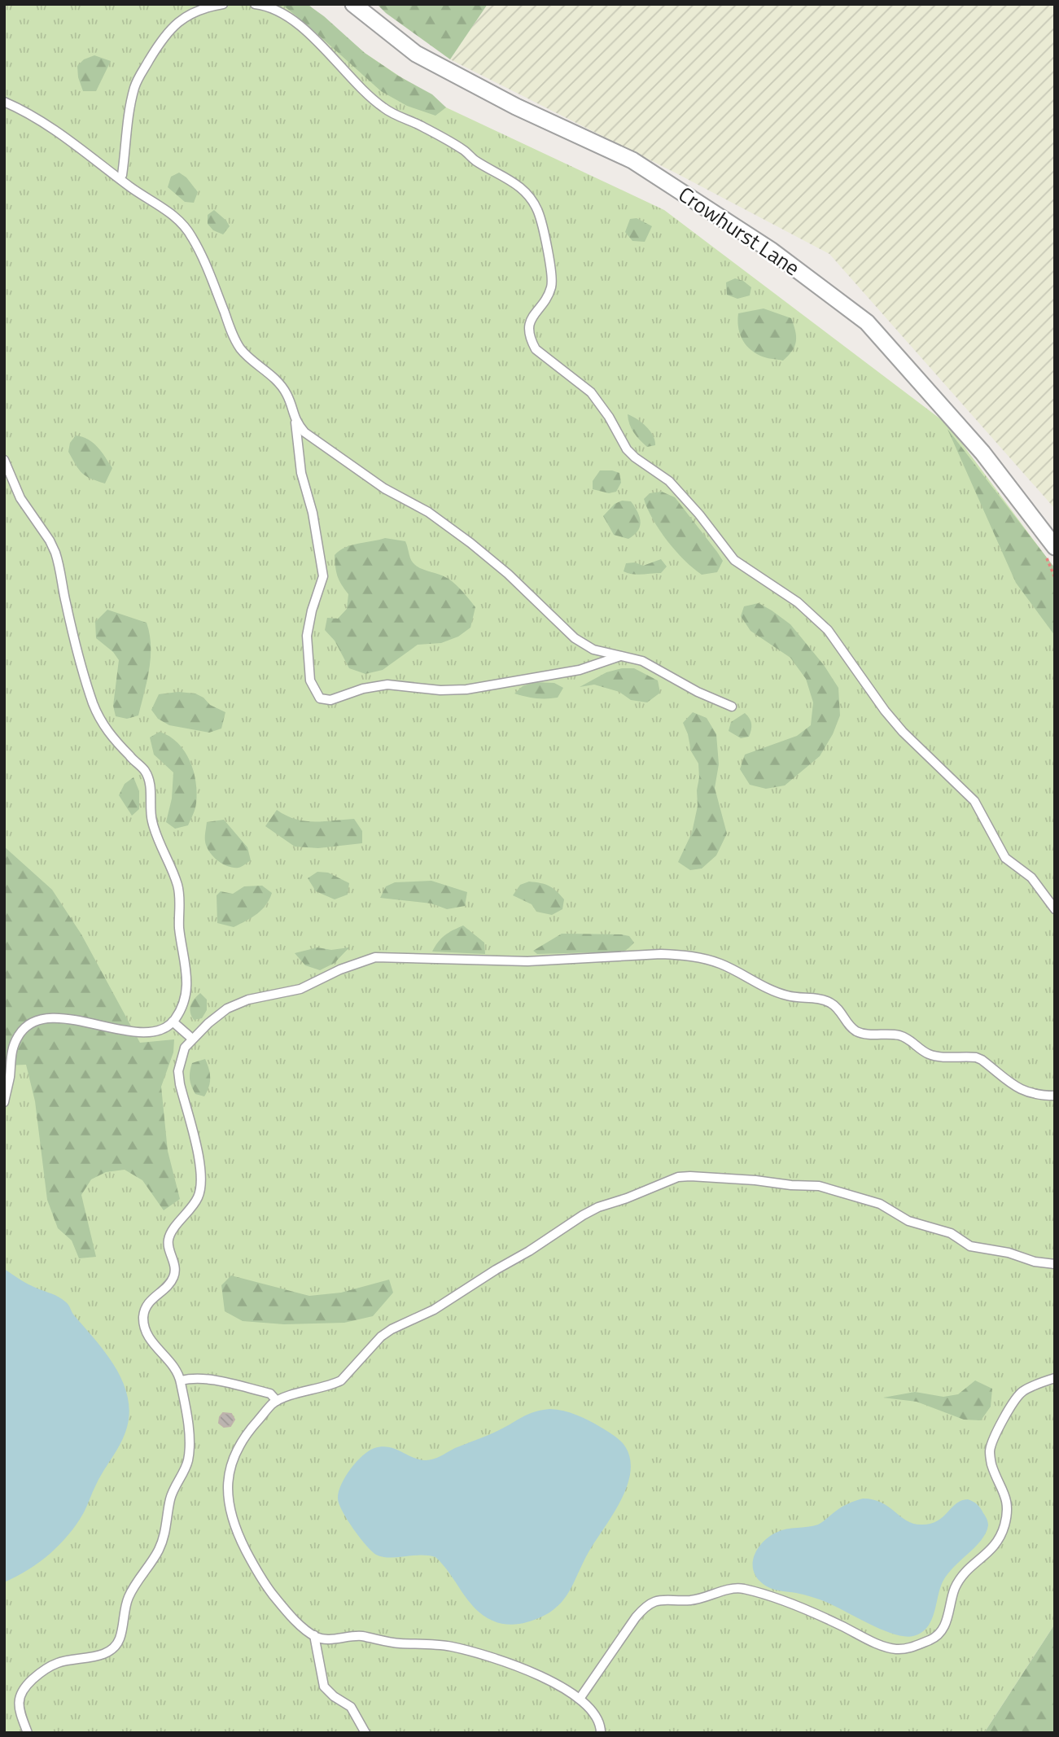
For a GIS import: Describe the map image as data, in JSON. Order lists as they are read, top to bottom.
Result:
{
  "streets": {
    "street": ["Crowhurst Lane"]
  }
}
